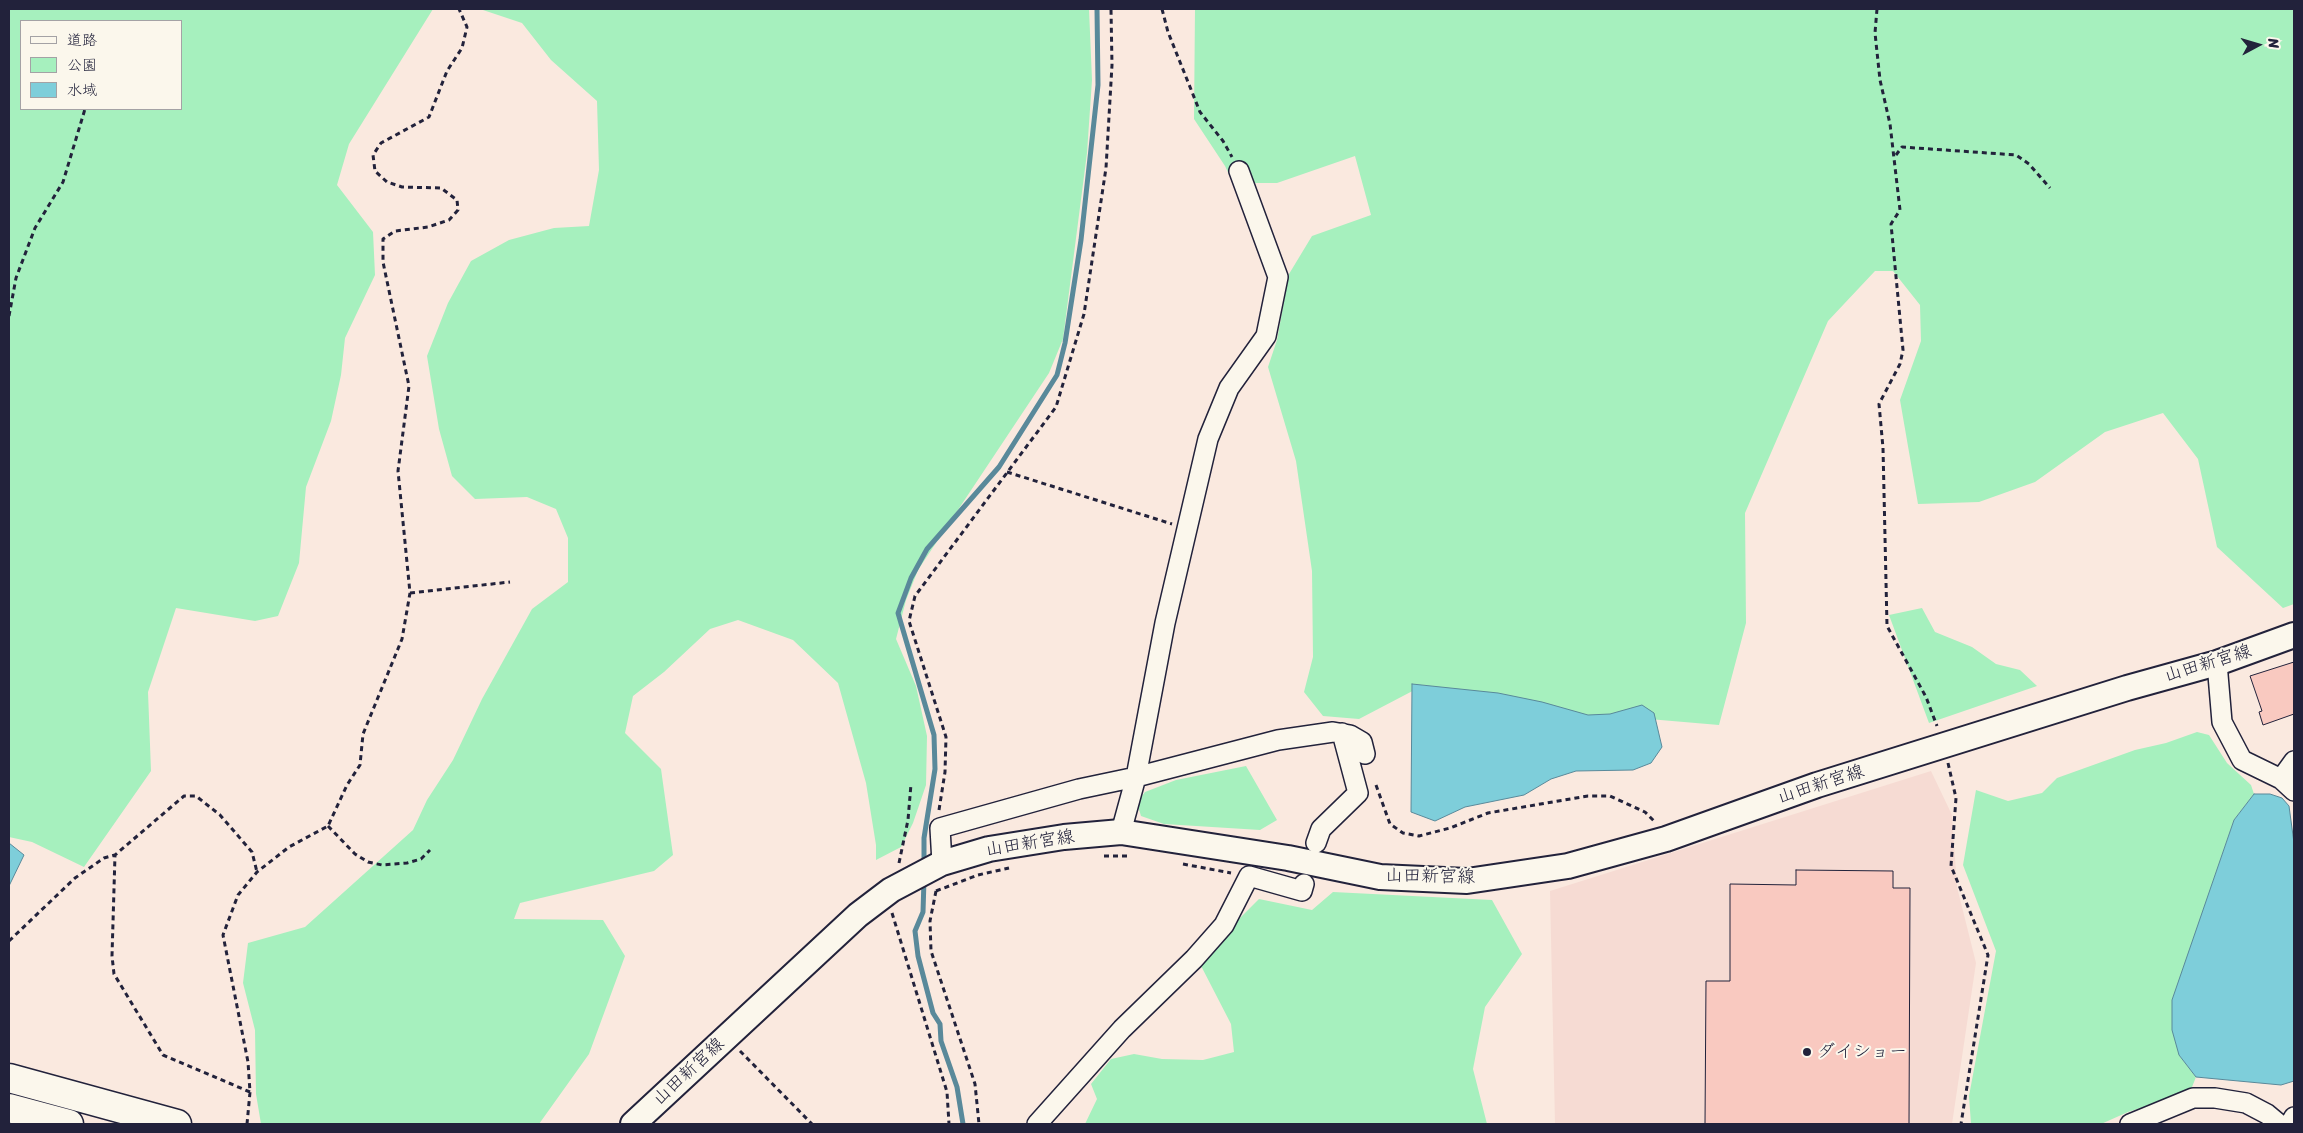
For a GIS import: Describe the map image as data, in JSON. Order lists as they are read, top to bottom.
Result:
{
  "streets": {
    "main road": ["山田新宮線"]
  },
  "places": ["ダイショー"],
  "legend": ["道路", "公園", "水域"],
  "north": "right"
}
